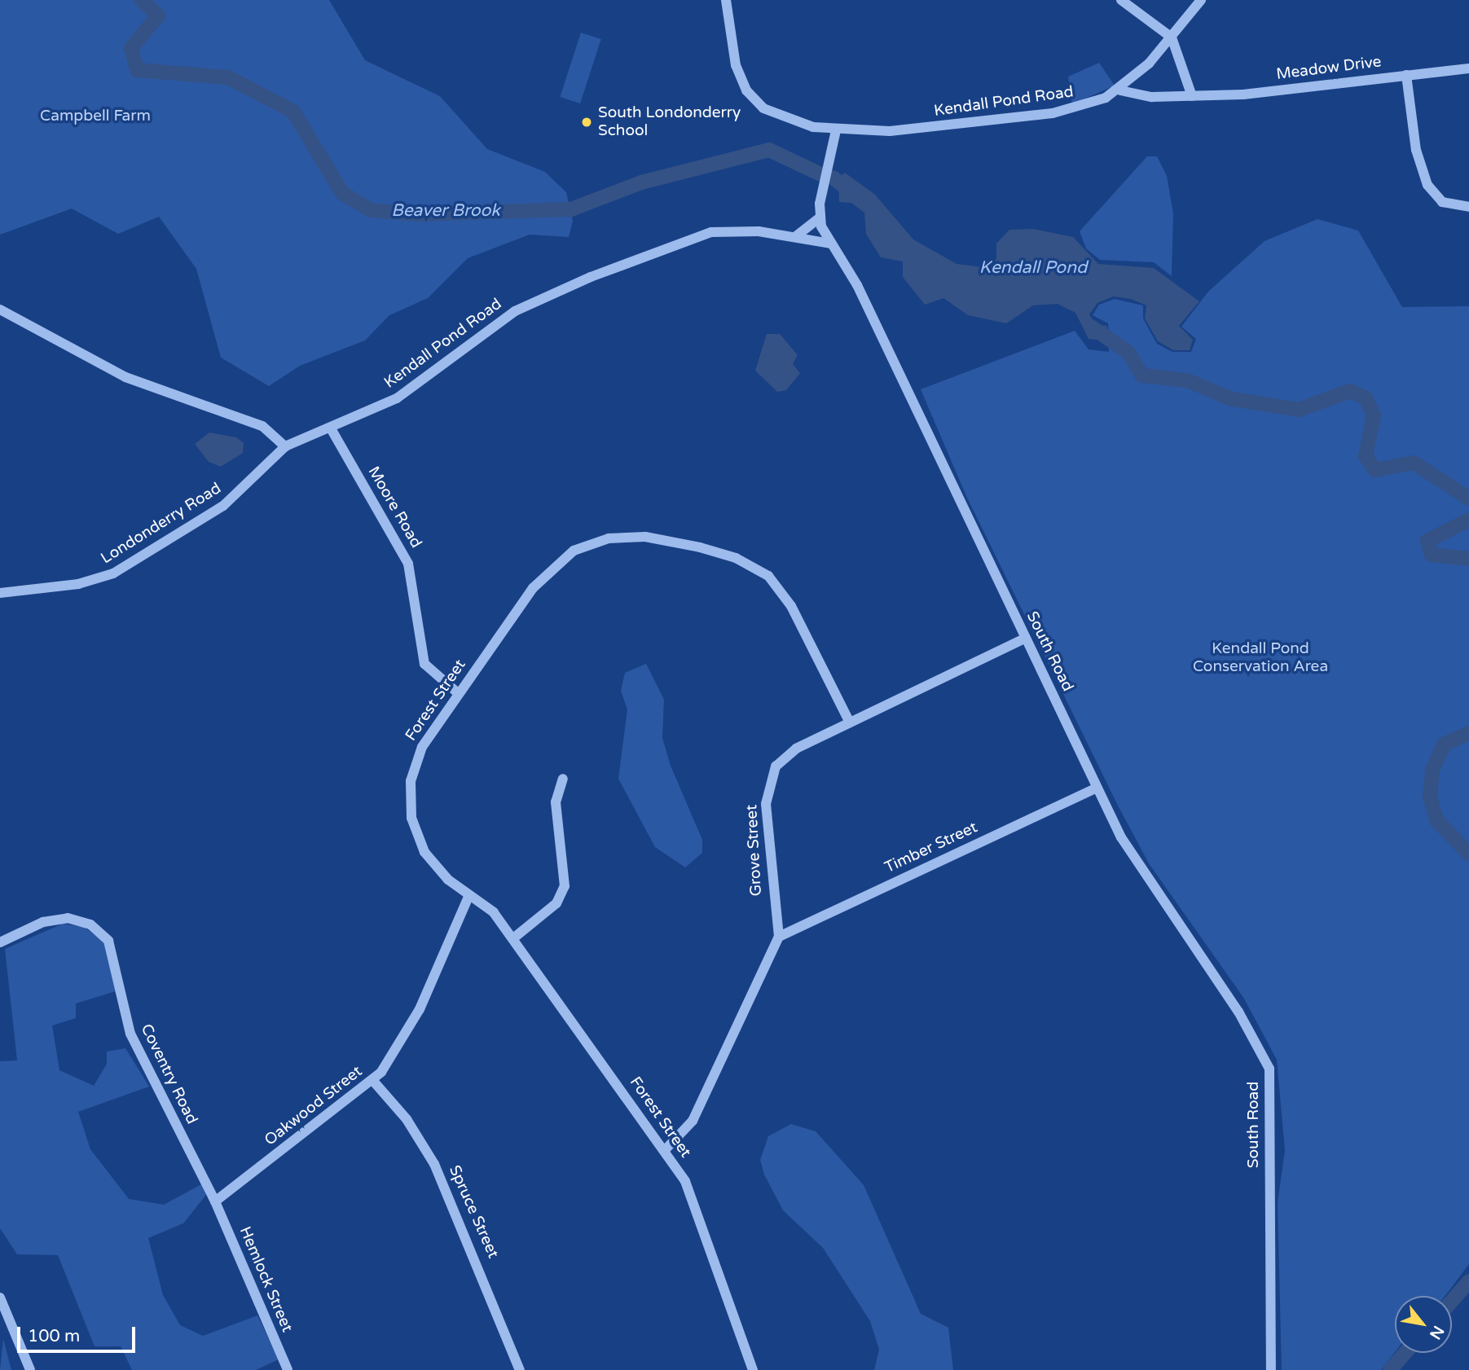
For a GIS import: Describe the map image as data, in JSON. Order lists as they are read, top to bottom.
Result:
{
  "streets": {
    "street": [
      "Meadow Drive",
      "Kendall Pond Road",
      "Moore Road",
      "Londonderry Road",
      "South Road",
      "Forest Street",
      "Timber Street",
      "Grove Street",
      "Coventry Road",
      "Oakwood Street",
      "Spruce Street",
      "Hemlock Street"
    ]
  },
  "crossings": [
    ["Meadow Drive", "Kendall Pond Road"],
    ["Kendall Pond Road", "Moore Road"],
    ["Kendall Pond Road", "Londonderry Road"],
    ["Kendall Pond Road", "South Road"],
    ["Moore Road", "Forest Street"],
    ["South Road", "Timber Street"],
    ["South Road", "Grove Street"],
    ["Forest Street", "Grove Street"],
    ["Forest Street", "Oakwood Street"],
    ["Timber Street", "Grove Street"],
    ["Coventry Road", "Oakwood Street"],
    ["Coventry Road", "Hemlock Street"],
    ["Oakwood Street", "Spruce Street"],
    ["Oakwood Street", "Hemlock Street"]
  ],
  "water": ["Beaver Brook", "Kendall Pond"],
  "parks": ["Campbell Farm", "Kendall Pond Conservation Area"],
  "places": ["South Londonderry School"],
  "scale_bar": "100 m",
  "north": "bottom right"
}
